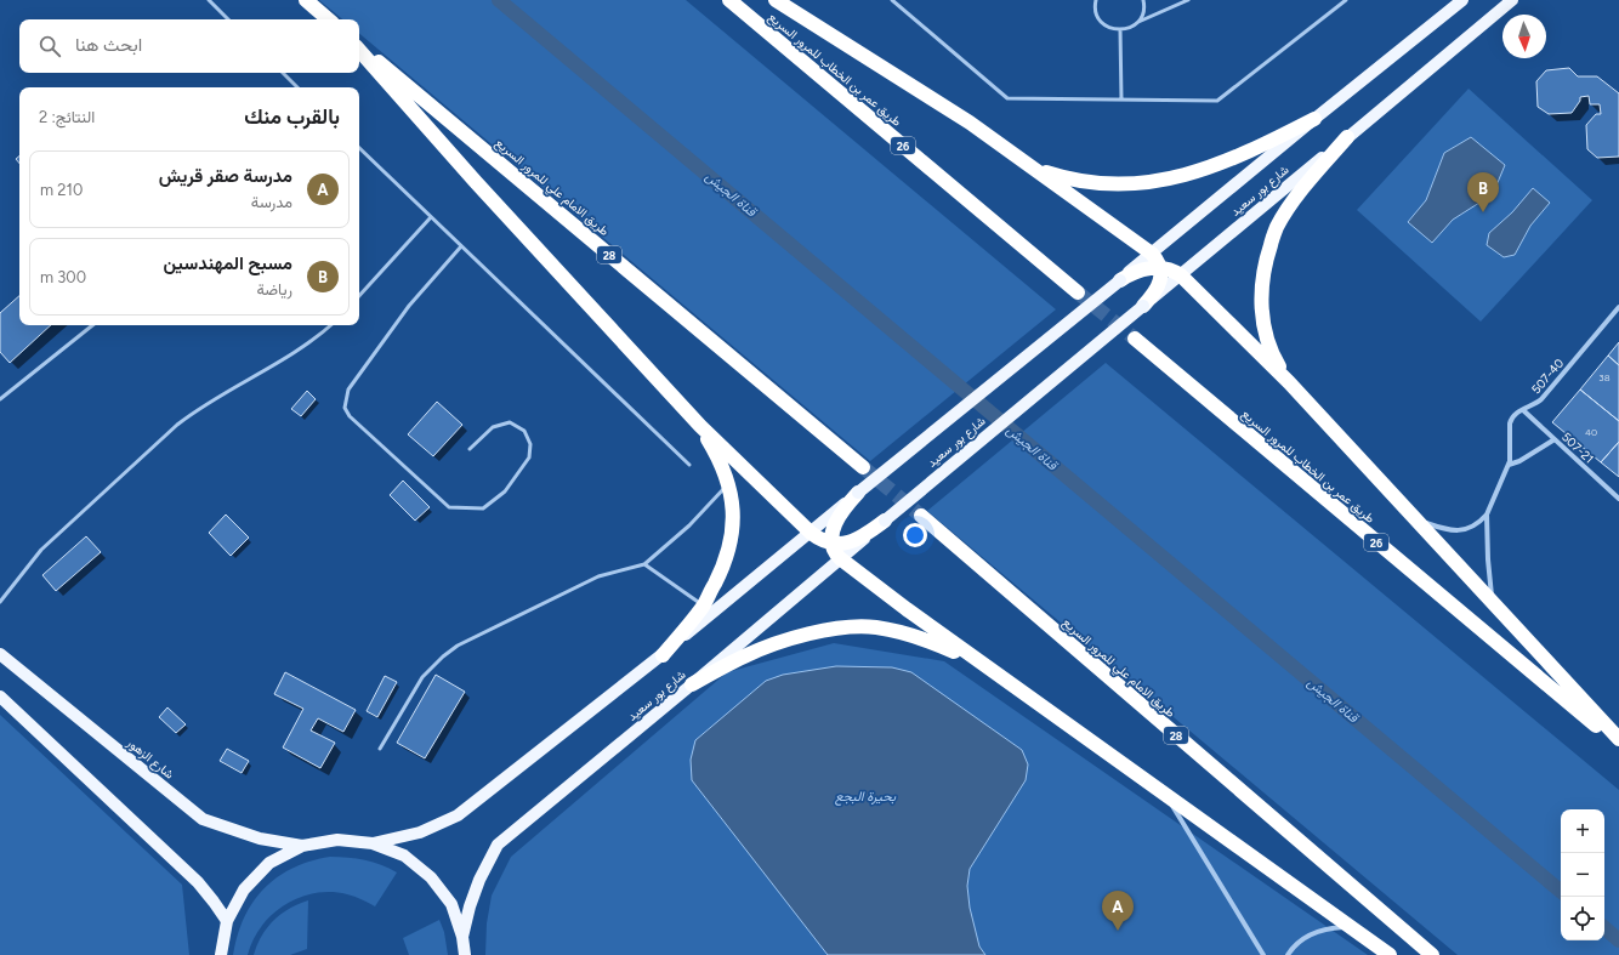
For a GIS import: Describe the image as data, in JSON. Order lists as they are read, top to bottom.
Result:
{
  "streets": {
    "highway": [
      "طريق عمر بن الخطاب للمرور السريع",
      "26",
      "طريق الامام علي للمرور السريع",
      "28"
    ],
    "main road": ["شارع بور سعيد", "شارع الزهور"],
    "street": ["507-40", "507-21"]
  },
  "crossings": [
    ["507-40", "507-21"]
  ],
  "water": ["قناة الجيش", "بحيرة البجع"],
  "house_numbers": ["38", "40"],
  "north": "bottom",
  "page": {
    "search": "ابحث هنا",
    "heading": ["بالقرب منك", "النتائج: 2"],
    "list": [
      {
        "mark": "A",
        "name": "مدرسة صقر قريش",
        "note": "مدرسة",
        "value": "210 m"
      },
      {
        "mark": "B",
        "name": "مسبح المهندسين",
        "note": "رياضة",
        "value": "300 m"
      }
    ],
    "pins": ["B", "A"],
    "map_buttons": ["+", "−"]
  }
}
